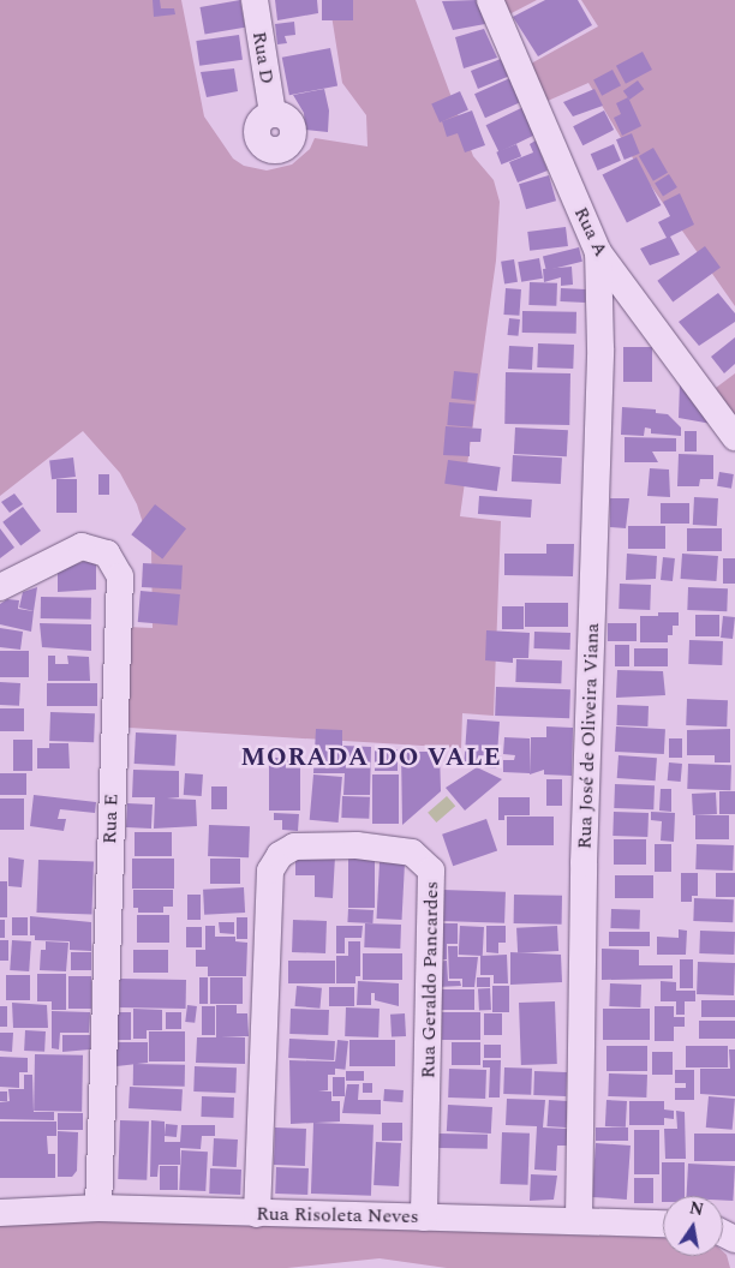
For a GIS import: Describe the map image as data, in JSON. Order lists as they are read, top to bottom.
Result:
{
  "streets": {
    "street": [
      "Rua D",
      "Rua A",
      "Rua José de Oliveira Viana",
      "Rua E",
      "Rua Geraldo Pancardes",
      "Rua Risoleta Neves"
    ]
  },
  "crossings": [
    ["Rua A", "Rua José de Oliveira Viana"],
    ["Rua José de Oliveira Viana", "Rua Risoleta Neves"],
    ["Rua E", "Rua Risoleta Neves"],
    ["Rua Geraldo Pancardes", "Rua Risoleta Neves"]
  ],
  "districts": ["MORADA DO VALE"],
  "north": "top"
}
